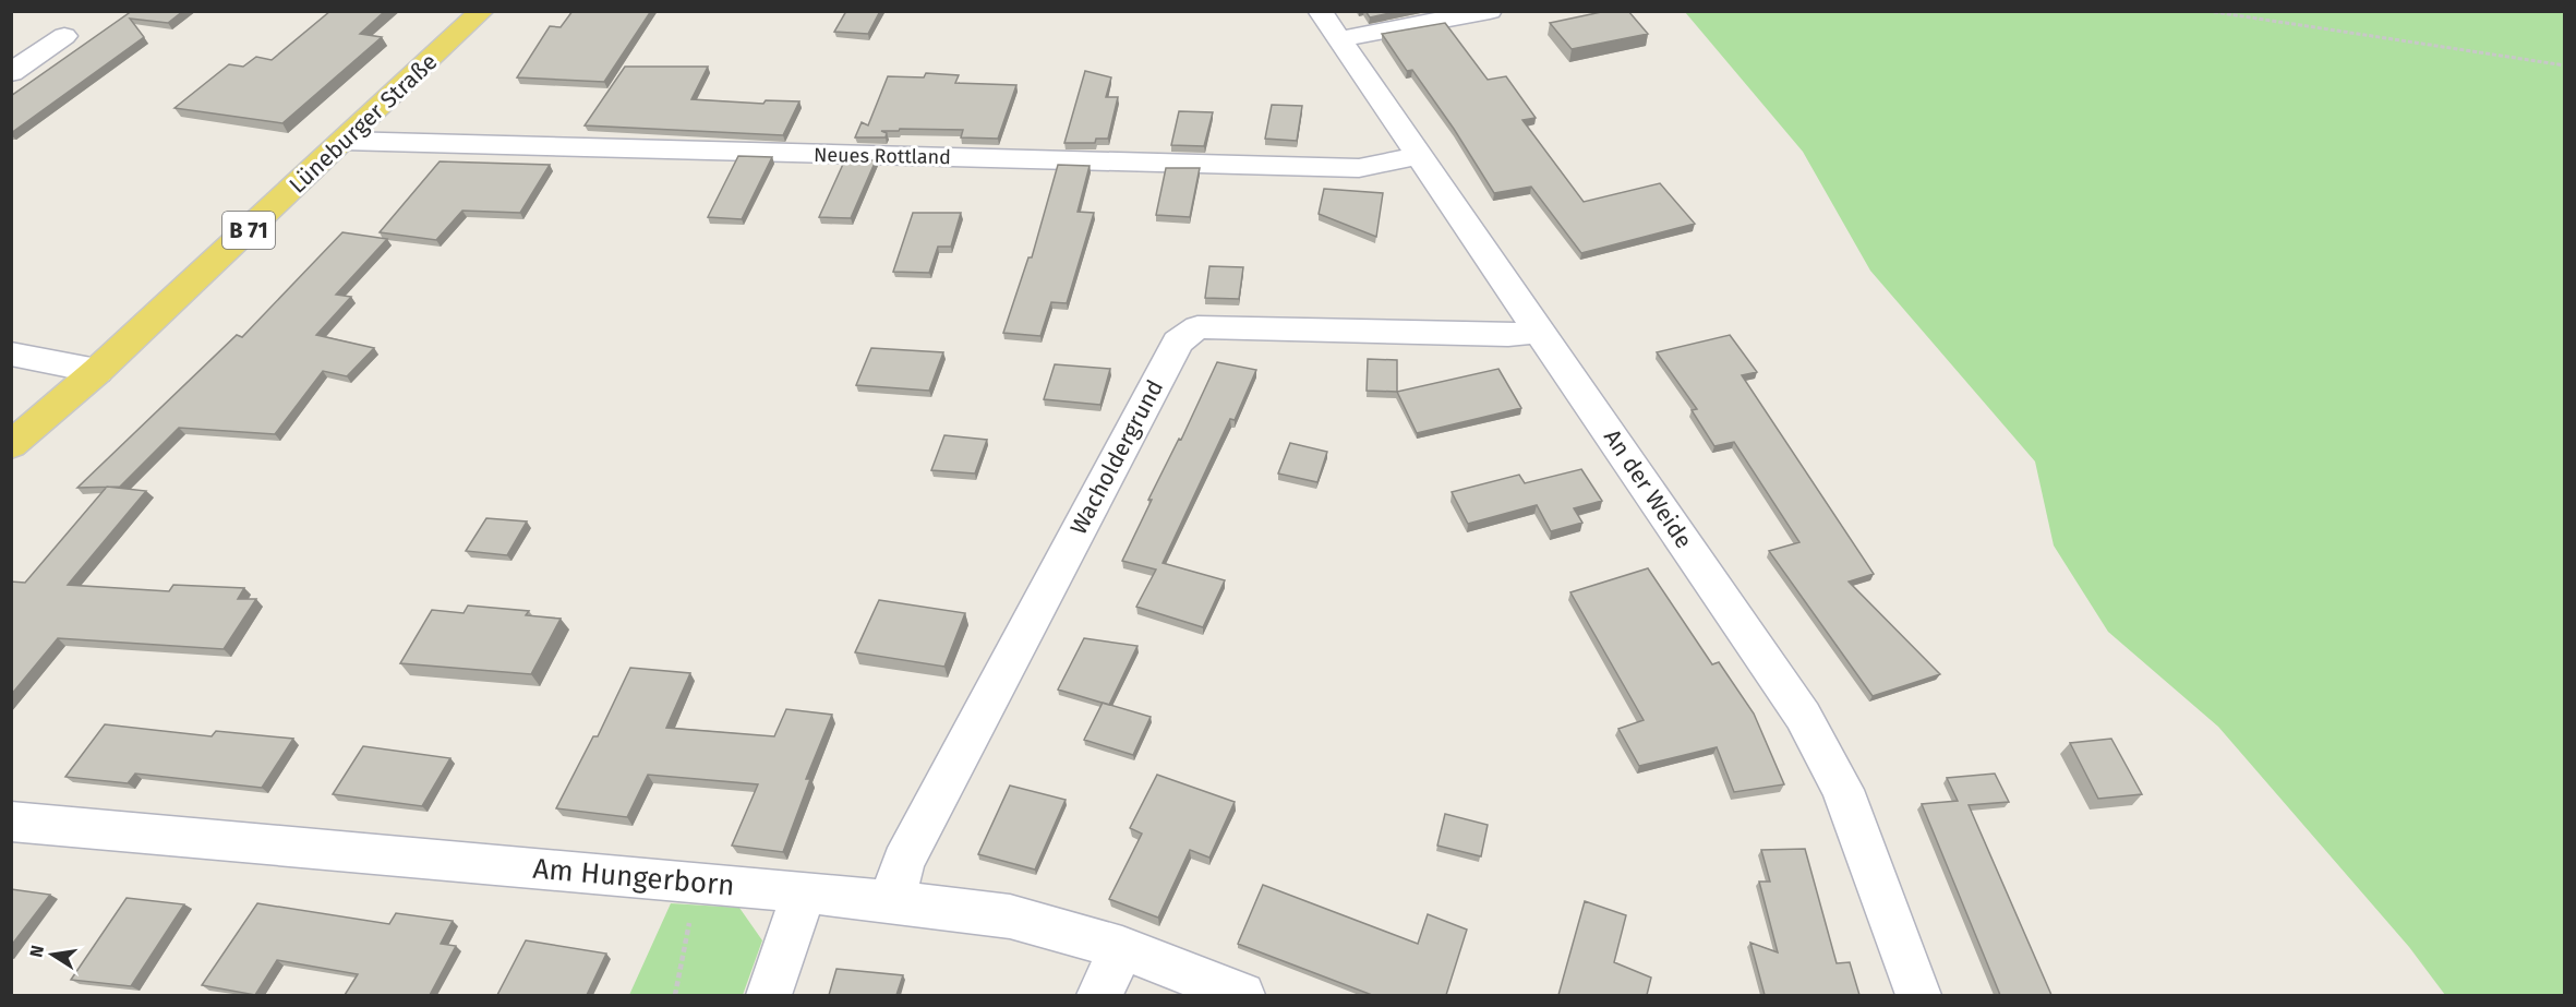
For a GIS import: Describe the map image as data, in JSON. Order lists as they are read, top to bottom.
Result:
{
  "streets": {
    "main road": ["Lüneburger Straße", "B 71"],
    "street": [
      "Neues Rottland",
      "Wacholdergrund",
      "An der Weide",
      "Am Hungerborn"
    ]
  },
  "crossings": [
    ["Lüneburger Straße", "Neues Rottland"],
    ["Neues Rottland", "An der Weide"],
    ["Wacholdergrund", "An der Weide"],
    ["Wacholdergrund", "Am Hungerborn"]
  ],
  "north": "left"
}
